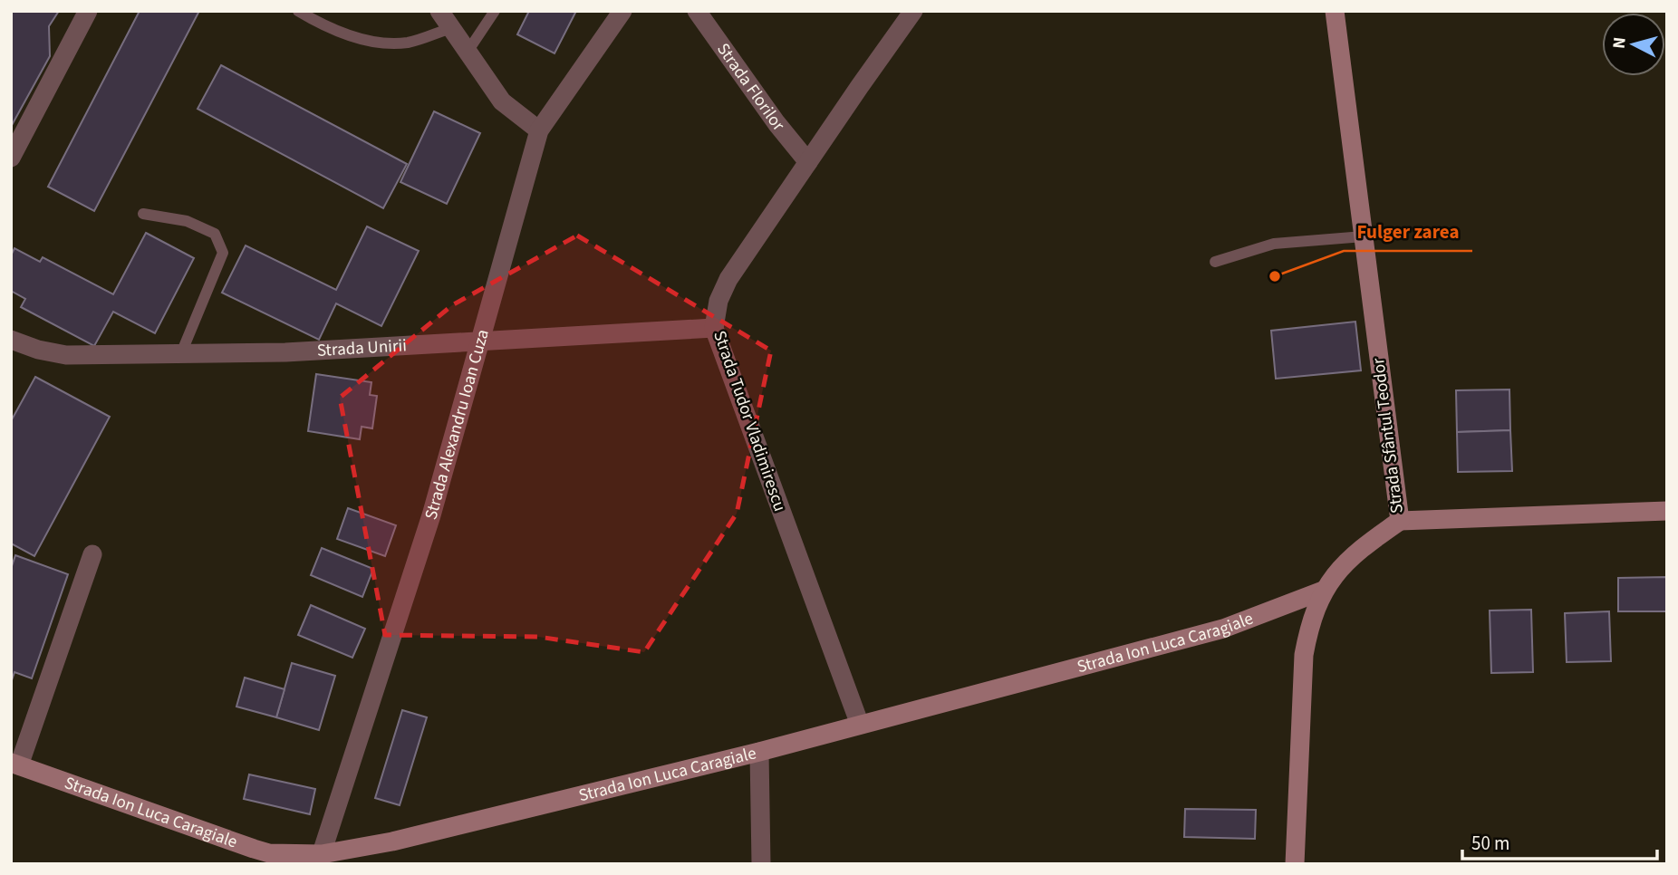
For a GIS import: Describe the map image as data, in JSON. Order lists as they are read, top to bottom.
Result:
{
  "streets": {
    "main road": ["Strada Sfântul Teodor", "Strada Ion Luca Caragiale"],
    "street": [
      "Strada Florilor",
      "Strada Unirii",
      "Strada Tudor Vladimirescu",
      "Strada Alexandru Ioan Cuza"
    ]
  },
  "crossings": [
    ["Strada Florilor", "Strada Tudor Vladimirescu"],
    ["Strada Unirii", "Strada Tudor Vladimirescu"],
    ["Strada Unirii", "Strada Alexandru Ioan Cuza"],
    ["Strada Tudor Vladimirescu", "Strada Ion Luca Caragiale"],
    ["Strada Alexandru Ioan Cuza", "Strada Ion Luca Caragiale"],
    ["Strada Sfântul Teodor", "Strada Ion Luca Caragiale"]
  ],
  "places": ["Fulger zarea"],
  "scale_bar": "50 m",
  "north": "left"
}
